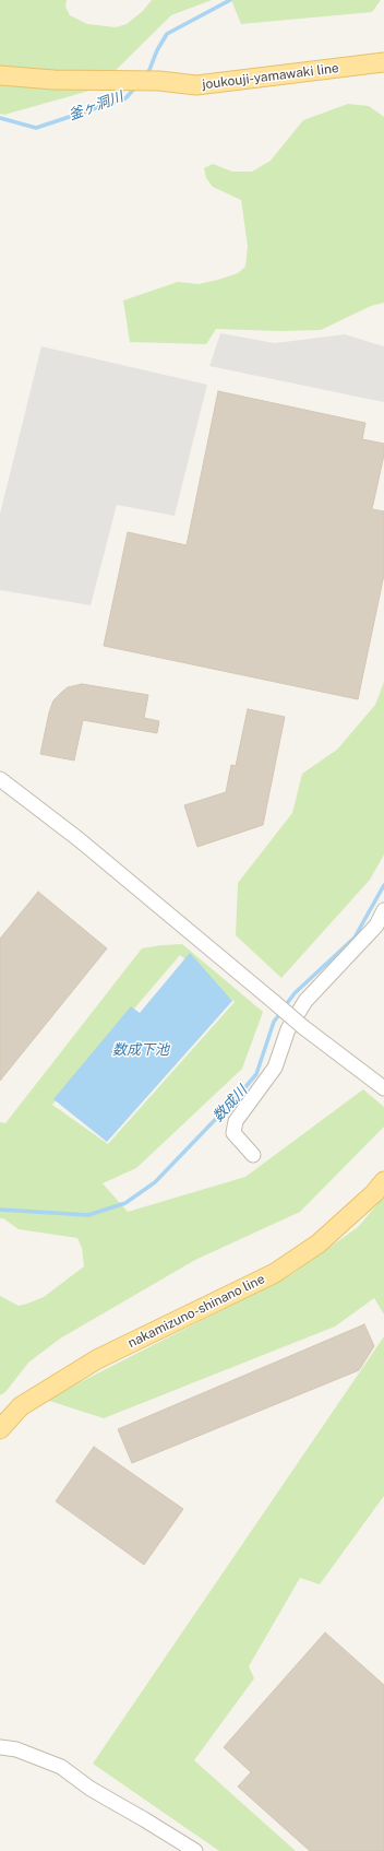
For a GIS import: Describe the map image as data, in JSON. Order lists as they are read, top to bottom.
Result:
{
  "streets": {
    "main road": ["joukouji-yamawaki line", "nakamizuno-shinano line"]
  },
  "water": ["釜ヶ洞川", "数成下池", "数成川"]
}
